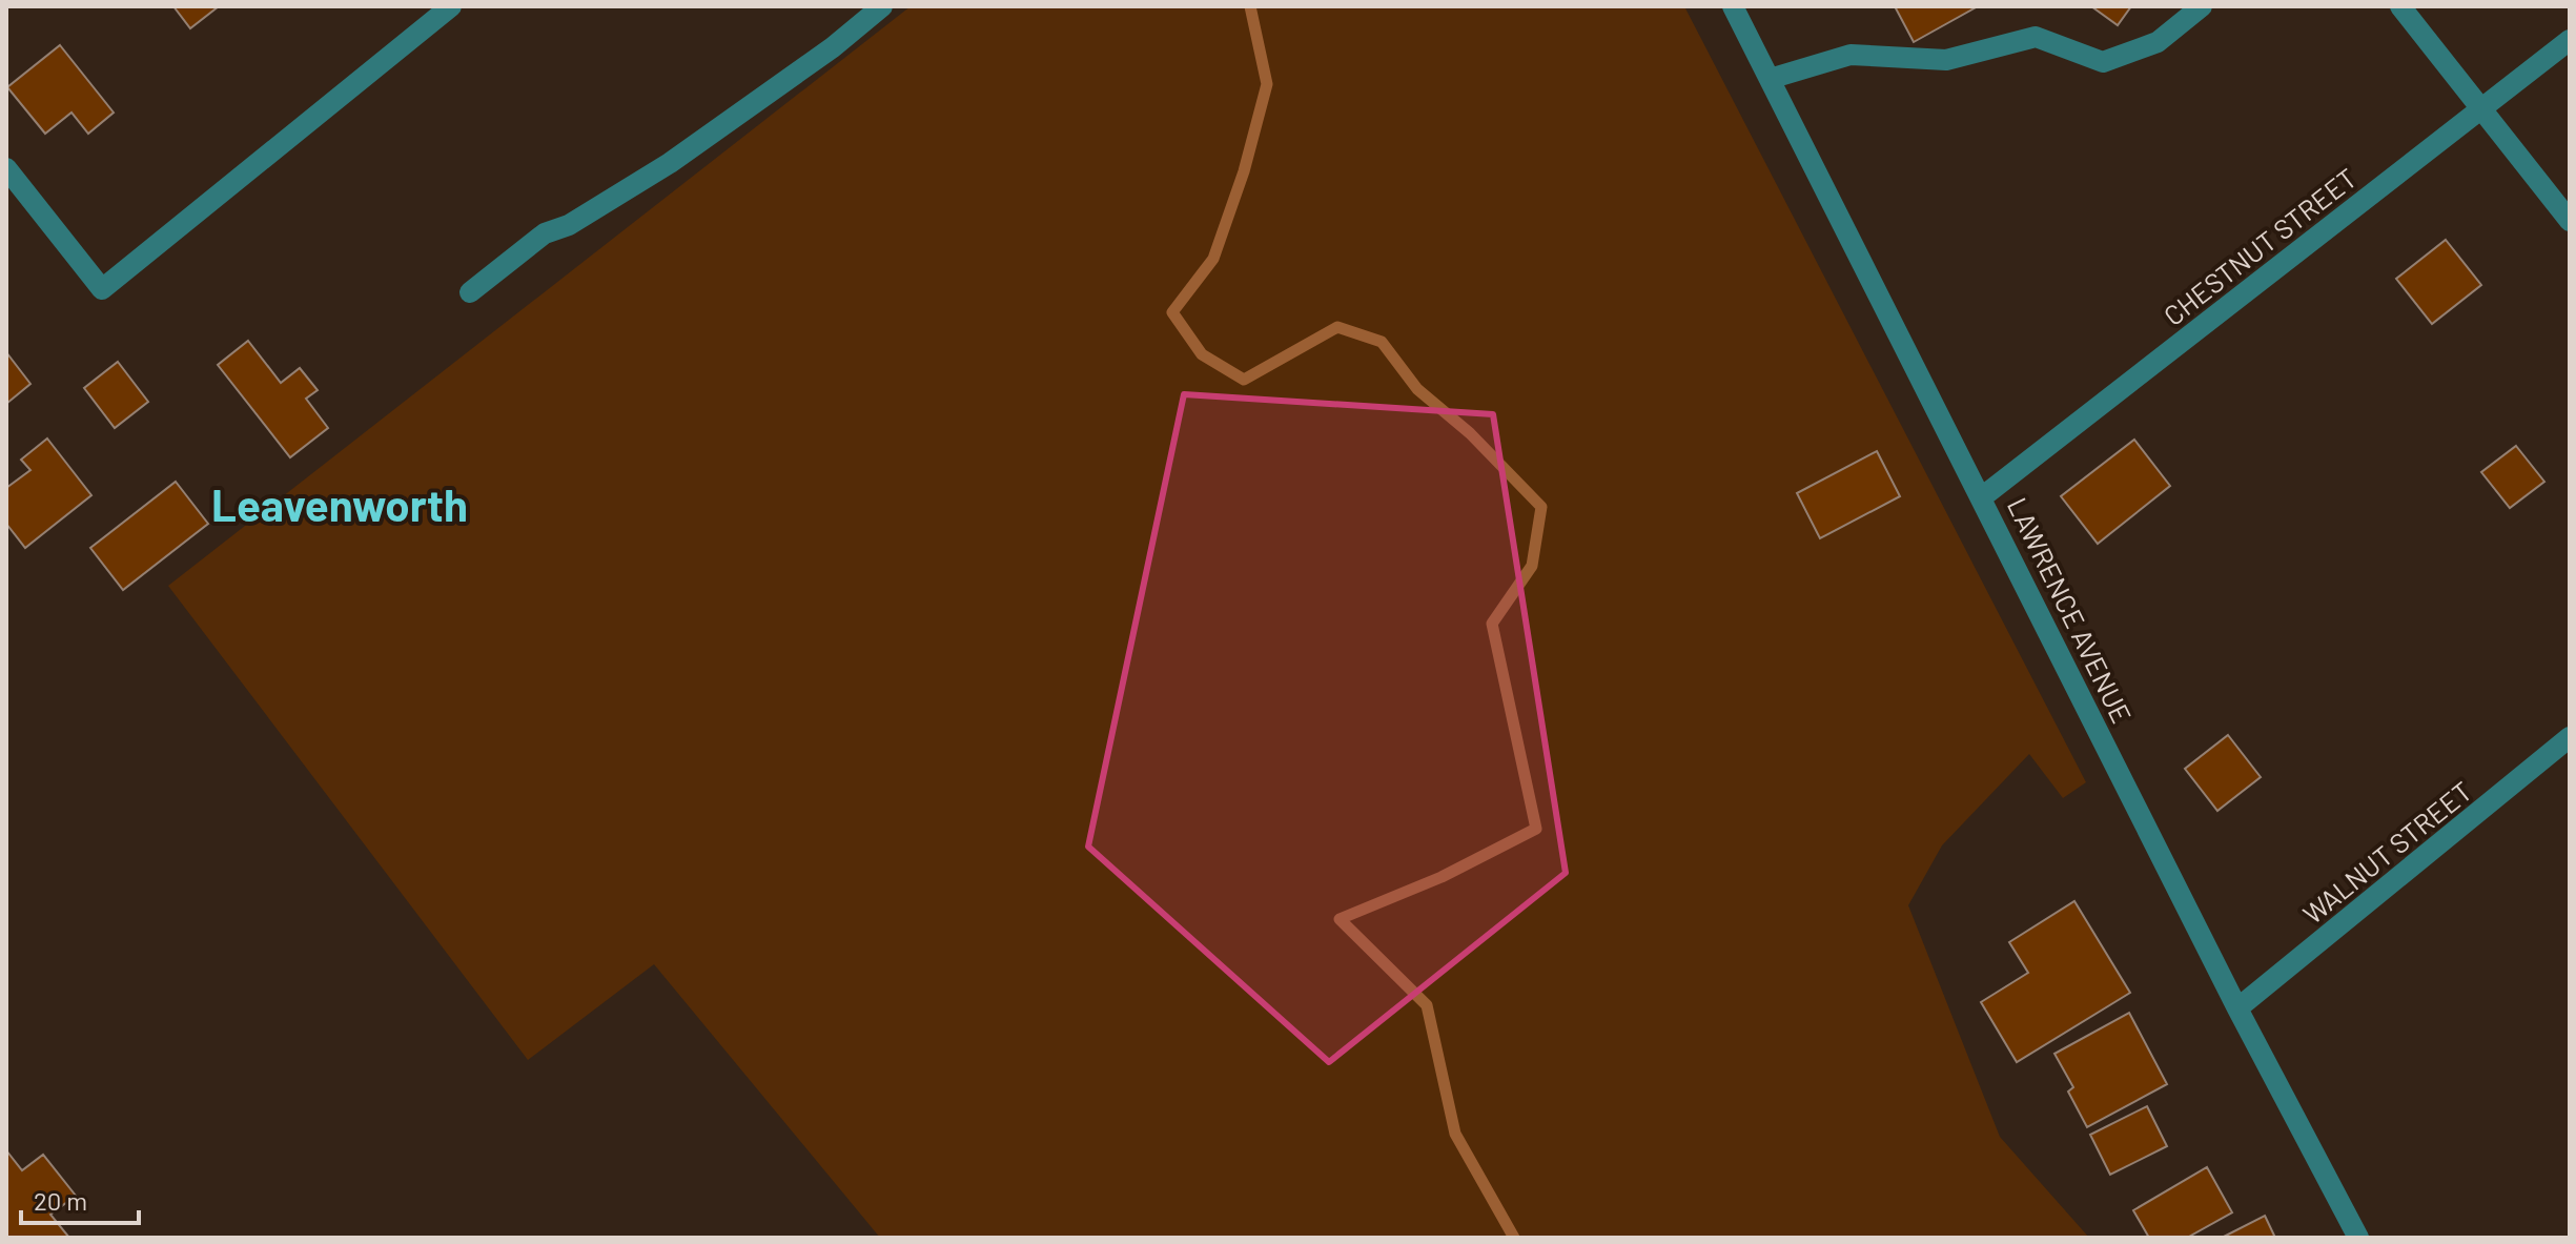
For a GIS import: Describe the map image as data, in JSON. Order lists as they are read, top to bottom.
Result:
{
  "streets": {
    "street": ["CHESTNUT STREET", "LAWRENCE AVENUE", "WALNUT STREET"]
  },
  "crossings": [
    ["CHESTNUT STREET", "LAWRENCE AVENUE"],
    ["LAWRENCE AVENUE", "WALNUT STREET"]
  ],
  "districts": ["Leavenworth"],
  "scale_bar": "20 m"
}
